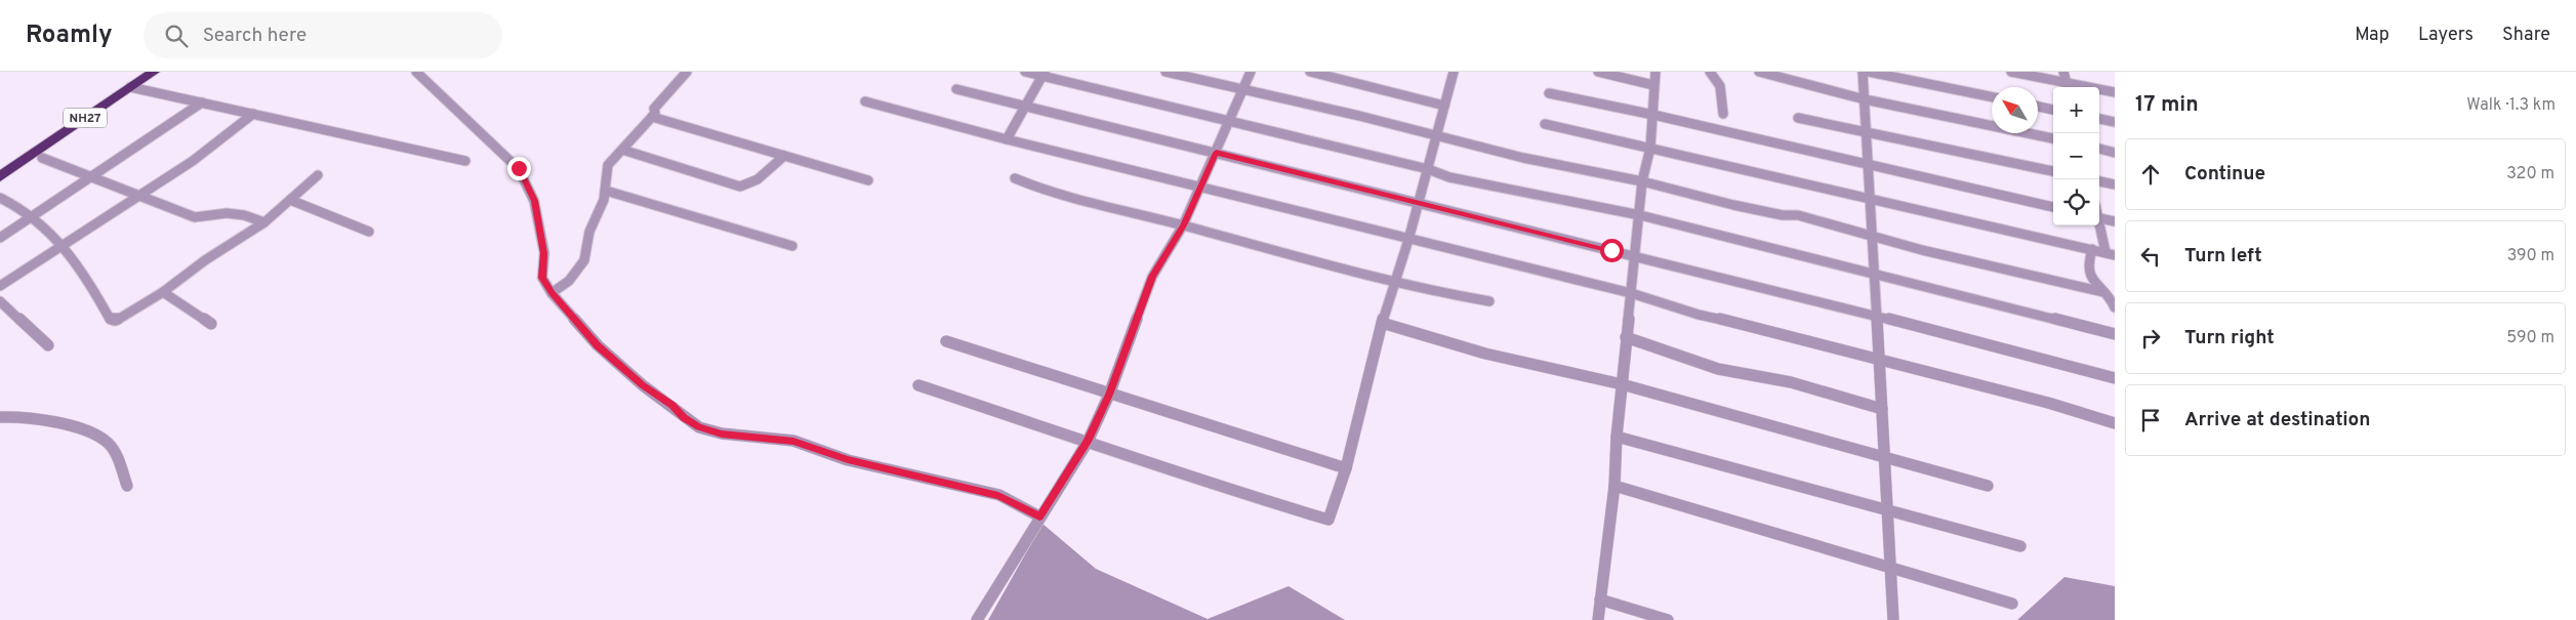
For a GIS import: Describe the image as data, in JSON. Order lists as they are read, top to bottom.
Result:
{
  "streets": {
    "highway": ["NH27"]
  },
  "north": "top left",
  "page": {
    "header": "Roamly",
    "search": "Search here",
    "nav": ["Map", "Layers", "Share"],
    "heading": ["17 min", "Walk · 1.3 km"],
    "map_buttons": ["+", "−"],
    "list": [
      ["Continue", "320 m"],
      ["Turn left", "390 m"],
      ["Turn right", "590 m"],
      "Arrive at destination"
    ]
  }
}
